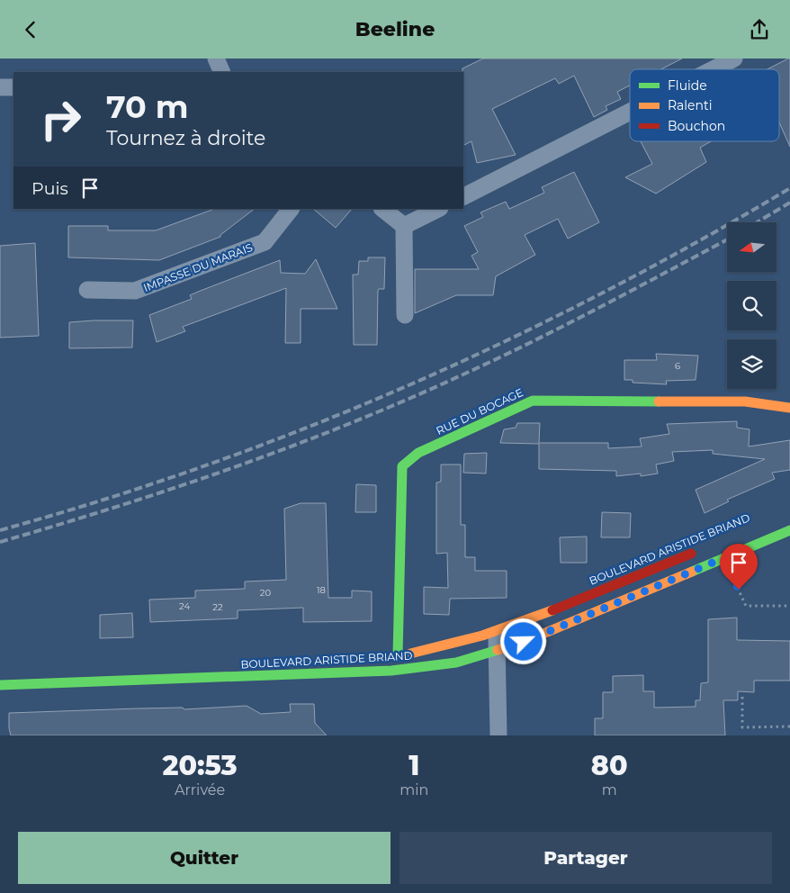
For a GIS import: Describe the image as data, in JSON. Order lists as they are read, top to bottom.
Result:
{
  "streets": {
    "main road": ["RUE DU BOCAGE", "BOULEVARD ARISTIDE BRIAND"],
    "street": ["IMPASSE DU MARAIS"]
  },
  "crossings": [
    ["RUE DU BOCAGE", "BOULEVARD ARISTIDE BRIAND"]
  ],
  "house_numbers": [
    "6",
    "18",
    "20",
    "24",
    "22"
  ],
  "legend": ["Fluide", "Ralenti", "Bouchon"],
  "north": "left",
  "page": {
    "header": "Beeline",
    "turn": ["70 m", "Tournez à droite"],
    "then": "Puis",
    "eta": [
      "20:53",
      "Arrivée",
      "1",
      "min",
      "80",
      "m"
    ],
    "buttons": ["Quitter", "Partager"]
  }
}
